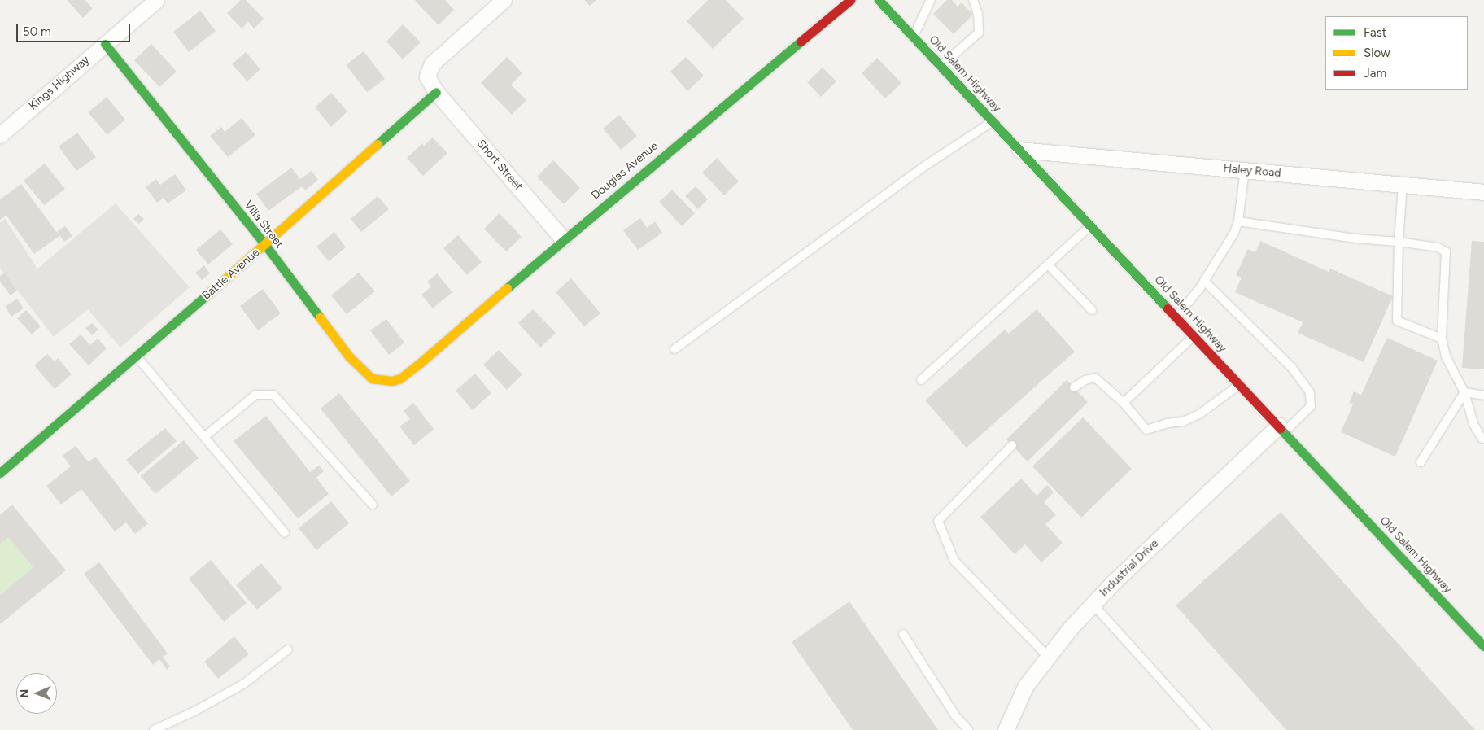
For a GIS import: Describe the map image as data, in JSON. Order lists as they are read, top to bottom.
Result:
{
  "streets": {
    "street": [
      "Old Salem Highway",
      "Kings Highway",
      "Short Street",
      "Douglas Avenue",
      "Haley Road",
      "Villa Street",
      "Battle Avenue",
      "Industrial Drive"
    ]
  },
  "crossings": [
    ["Old Salem Highway", "Haley Road"],
    ["Old Salem Highway", "Industrial Drive"],
    ["Kings Highway", "Villa Street"],
    ["Short Street", "Douglas Avenue"],
    ["Short Street", "Battle Avenue"],
    ["Douglas Avenue", "Villa Street"],
    ["Villa Street", "Battle Avenue"]
  ],
  "legend": ["Fast", "Slow", "Jam"],
  "scale_bar": "50 m",
  "north": "left"
}
